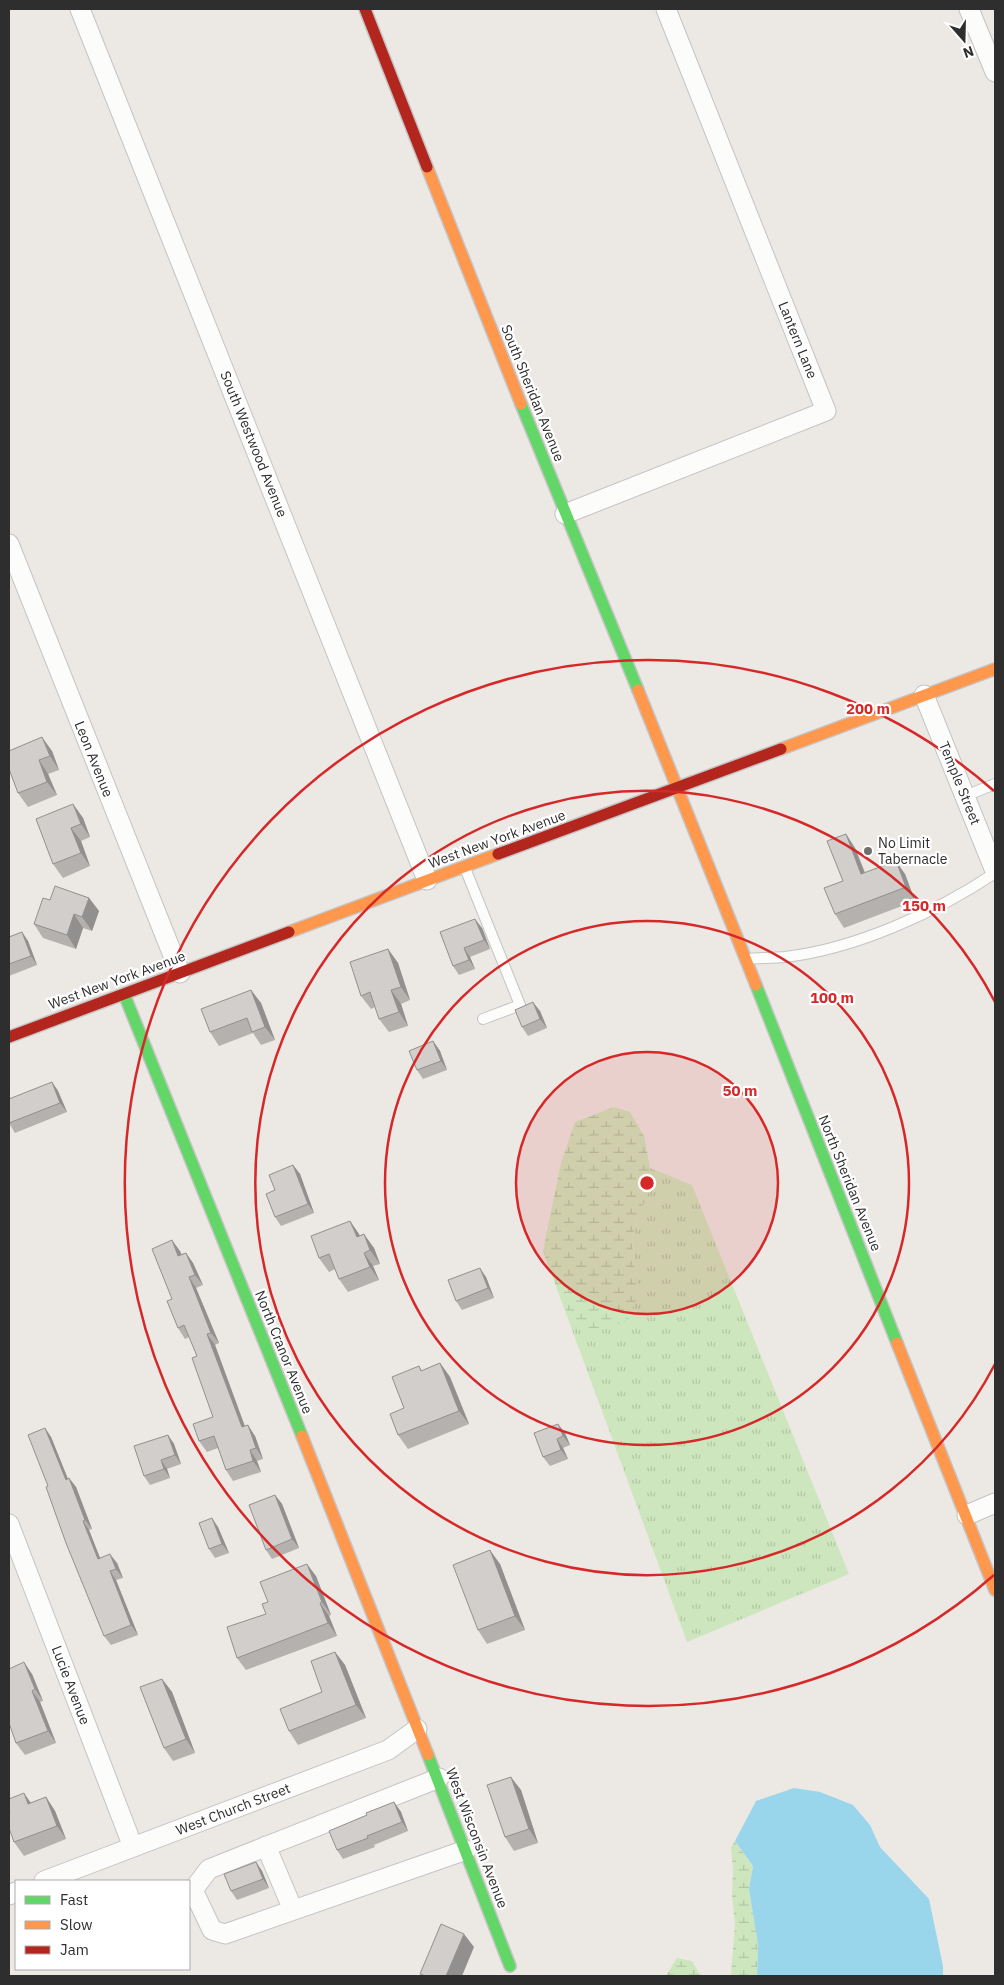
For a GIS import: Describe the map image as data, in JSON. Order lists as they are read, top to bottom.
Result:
{
  "streets": {
    "street": [
      "Lantern Lane",
      "South Sheridan Avenue",
      "South Westwood Avenue",
      "Leon Avenue",
      "Temple Street",
      "West New York Avenue",
      "North Sheridan Avenue",
      "North Cranor Avenue",
      "Lucie Avenue",
      "West Church Street",
      "West Wisconsin Avenue"
    ]
  },
  "crossings": [
    ["Lantern Lane", "South Sheridan Avenue"],
    ["South Sheridan Avenue", "West New York Avenue"],
    ["South Sheridan Avenue", "North Sheridan Avenue"],
    ["South Westwood Avenue", "West New York Avenue"],
    ["Leon Avenue", "West New York Avenue"],
    ["Temple Street", "West New York Avenue"],
    ["West New York Avenue", "North Sheridan Avenue"],
    ["West New York Avenue", "North Cranor Avenue"],
    ["North Cranor Avenue", "West Church Street"],
    ["North Cranor Avenue", "West Wisconsin Avenue"],
    ["Lucie Avenue", "West Church Street"],
    ["West Church Street", "West Wisconsin Avenue"]
  ],
  "places": ["No Limit Tabernacle"],
  "legend": ["Fast", "Slow", "Jam"],
  "north": "bottom",
  "rings": [
    "200 m",
    "150 m",
    "100 m",
    "50 m"
  ]
}
